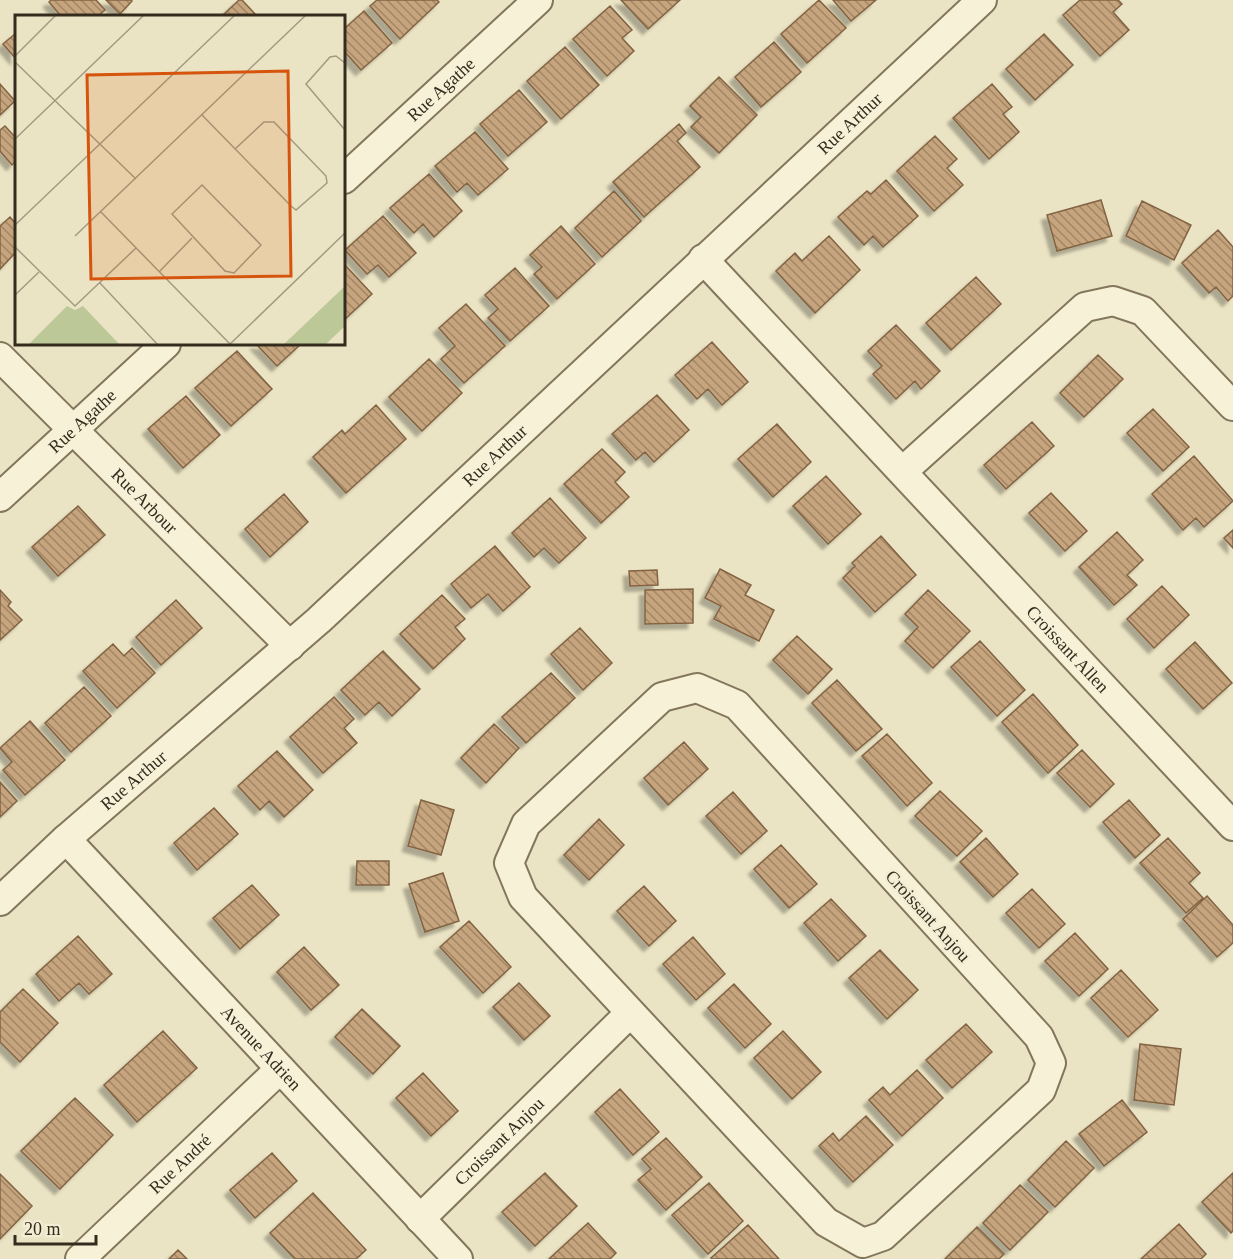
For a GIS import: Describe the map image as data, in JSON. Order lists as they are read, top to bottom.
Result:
{
  "streets": {
    "street": [
      "Rue Agathe",
      "Rue Arthur",
      "Rue Arbour",
      "Croissant Allen",
      "Croissant Anjou",
      "Avenue Adrien",
      "Rue André"
    ]
  },
  "crossings": [
    ["Rue Agathe", "Rue Arbour"],
    ["Rue Arthur", "Rue Arbour"],
    ["Rue Arthur", "Croissant Allen"],
    ["Rue Arthur", "Avenue Adrien"],
    ["Croissant Anjou", "Avenue Adrien"],
    ["Avenue Adrien", "Rue André"]
  ],
  "scale_bar": "20 m"
}
